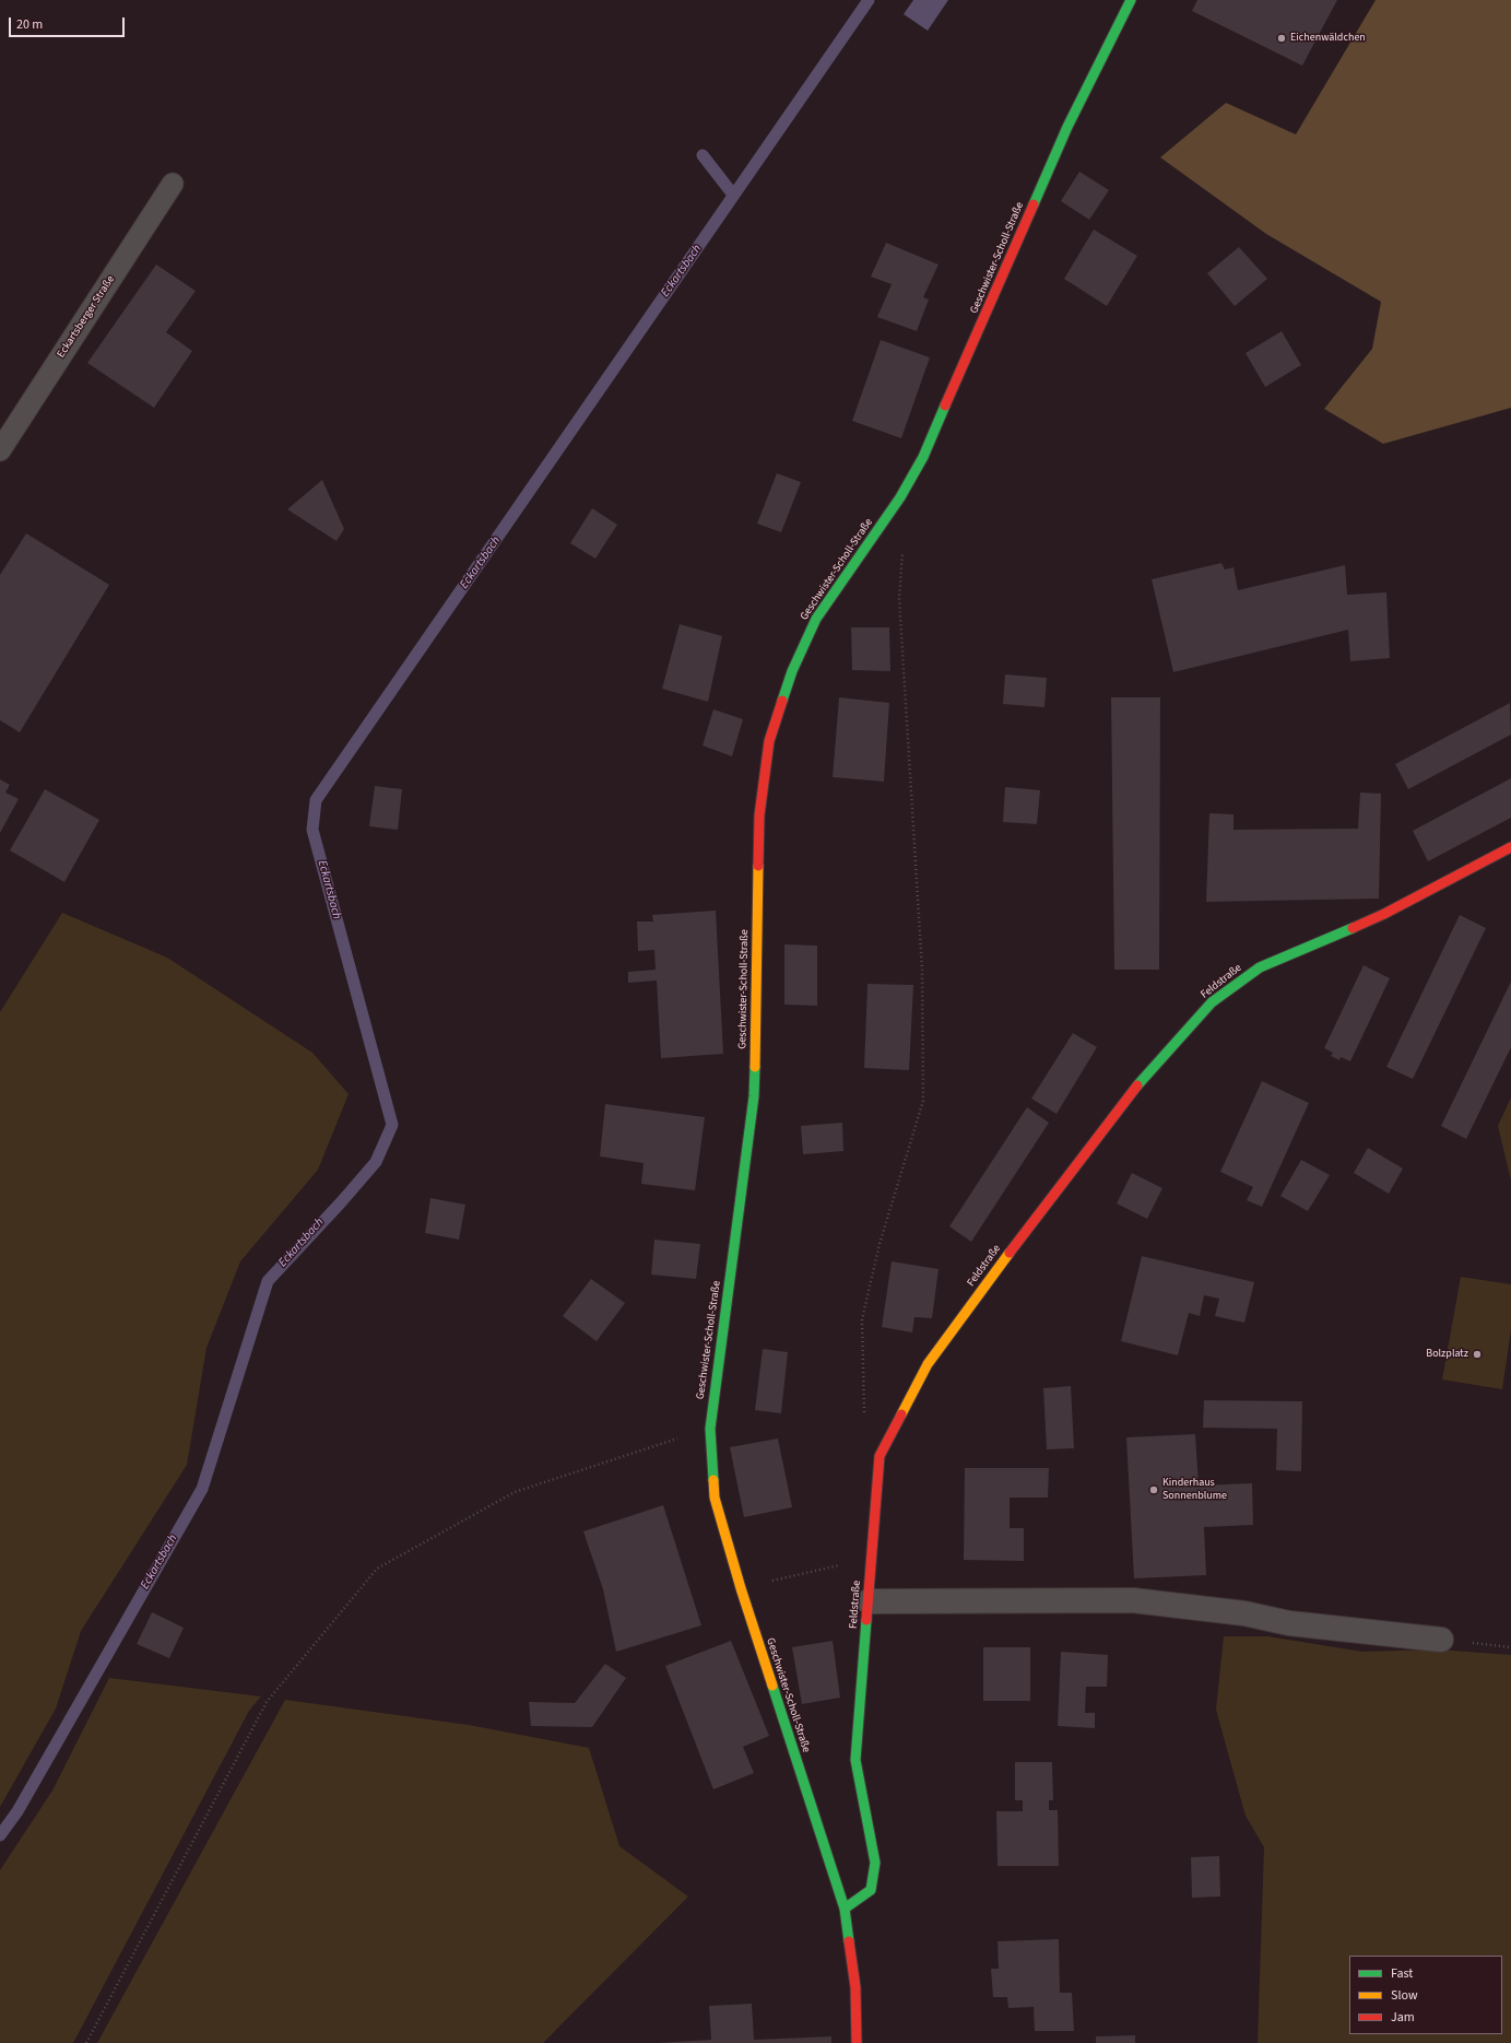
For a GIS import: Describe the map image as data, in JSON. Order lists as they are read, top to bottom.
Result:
{
  "streets": {
    "street": ["Geschwister-Scholl-Straße", "Feldstraße"],
    "lane": ["Eckartsberger Straße"]
  },
  "crossings": [
    ["Geschwister-Scholl-Straße", "Feldstraße"]
  ],
  "water": ["Eckartsbach"],
  "places": ["Eichenwäldchen", "Bolzplatz", "Kinderhaus Sonnenblume"],
  "legend": ["Fast", "Slow", "Jam"],
  "scale_bar": "20 m"
}
